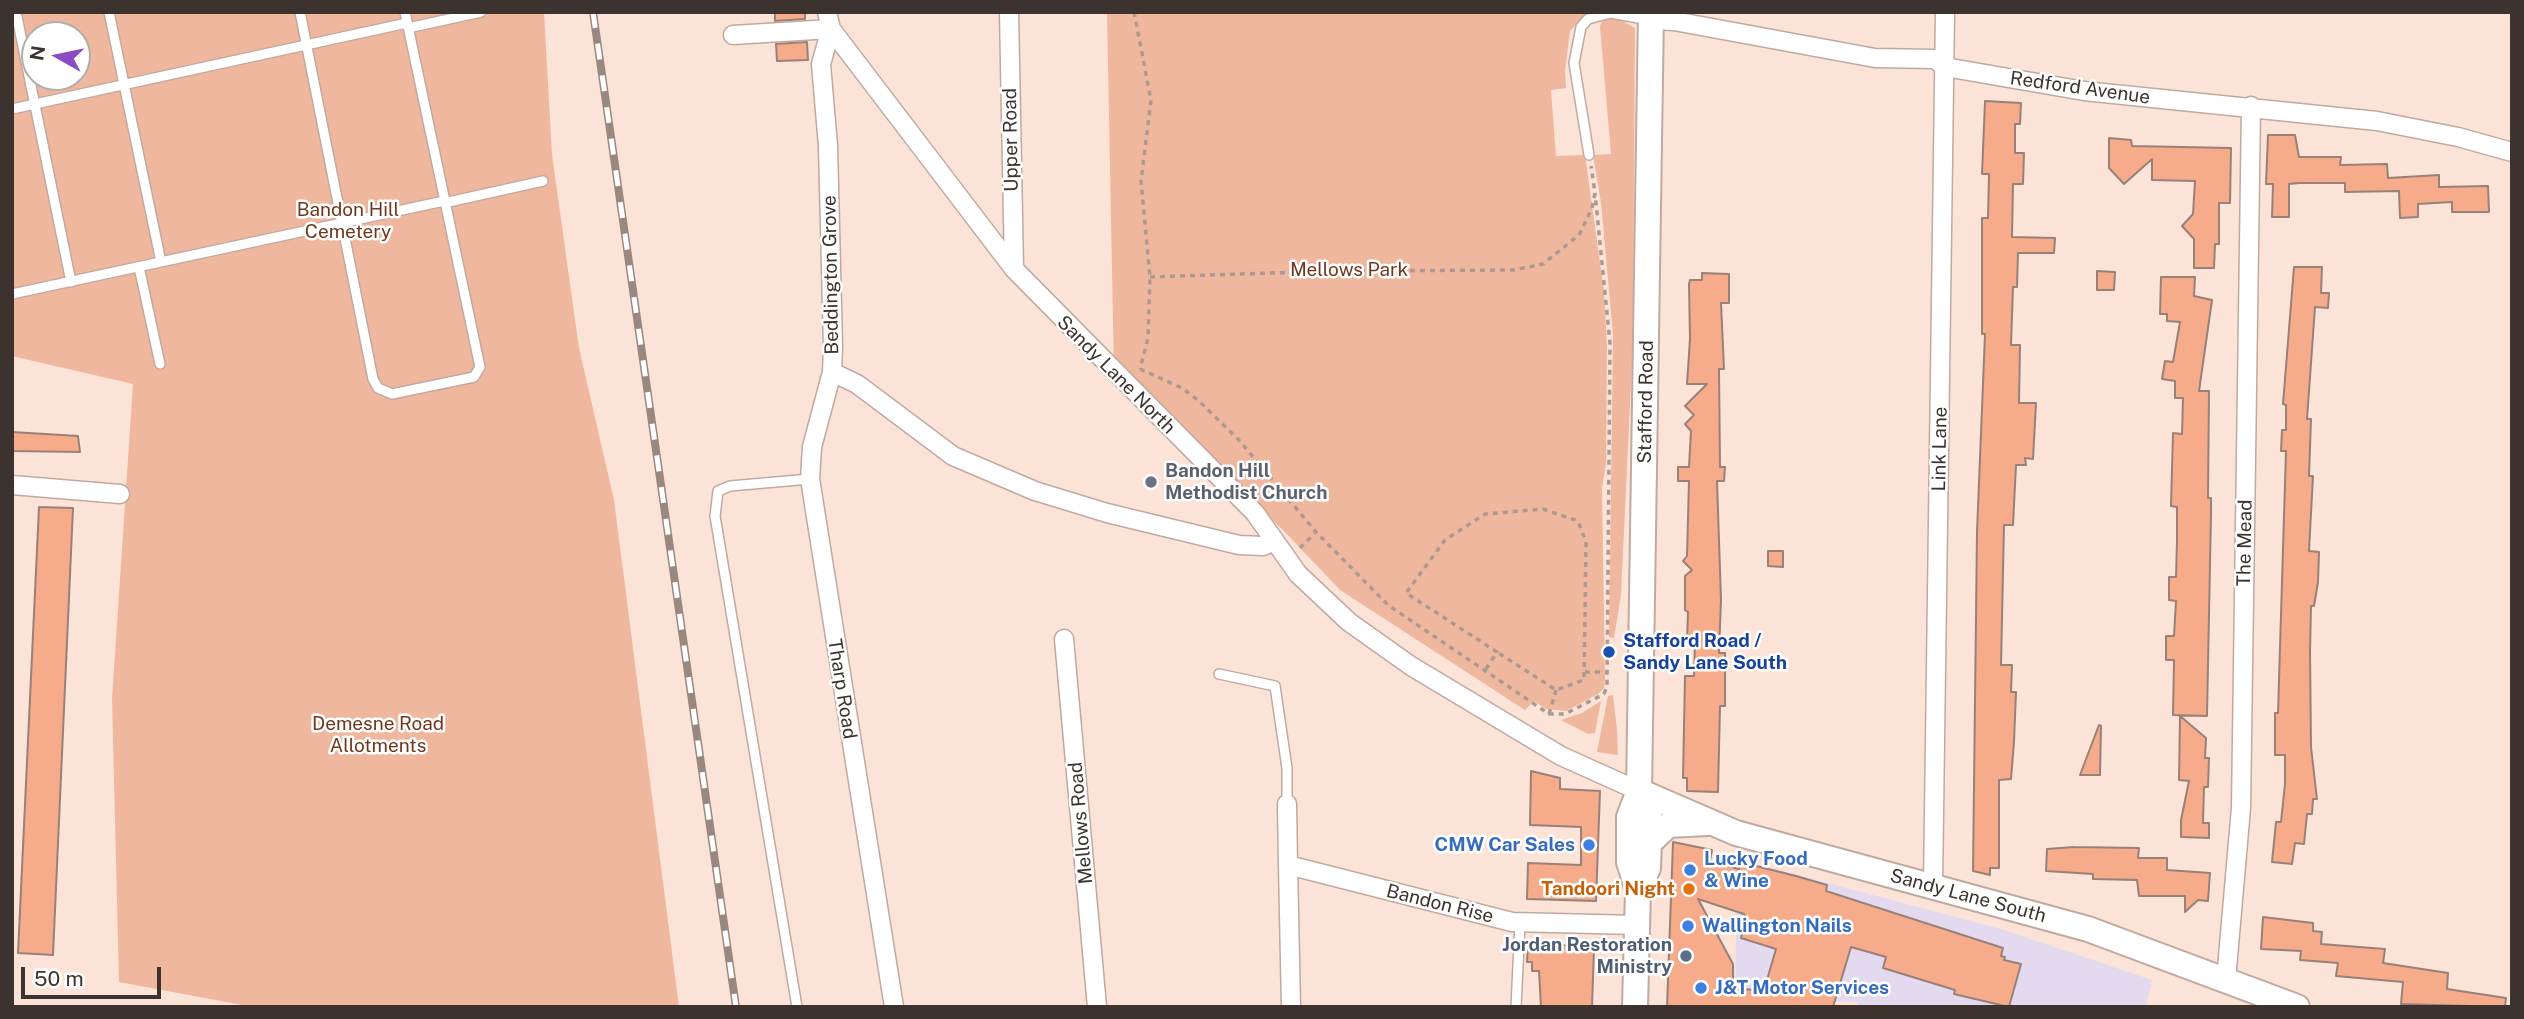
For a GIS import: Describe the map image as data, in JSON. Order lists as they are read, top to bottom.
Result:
{
  "streets": {
    "main road": ["Stafford Road", "Sandy Lane South"],
    "street": [
      "Redford Avenue",
      "Upper Road",
      "Beddington Grove",
      "Sandy Lane North",
      "Link Lane",
      "The Mead",
      "Tharp Road",
      "Mellows Road",
      "Bandon Rise"
    ]
  },
  "crossings": [
    ["Redford Avenue", "Stafford Road"],
    ["Redford Avenue", "Link Lane"],
    ["Redford Avenue", "The Mead"],
    ["Upper Road", "Sandy Lane North"],
    ["Beddington Grove", "Sandy Lane North"],
    ["Beddington Grove", "Tharp Road"],
    ["Sandy Lane North", "Stafford Road"],
    ["Sandy Lane North", "Sandy Lane South"],
    ["Stafford Road", "Sandy Lane South"],
    ["Stafford Road", "Bandon Rise"],
    ["Link Lane", "Sandy Lane South"],
    ["The Mead", "Sandy Lane South"]
  ],
  "parks": ["Bandon Hill Cemetery", "Mellows Park", "Demesne Road Allotments"],
  "places": [
    "Bandon Hill Methodist Church",
    "Stafford Road / Sandy Lane South",
    "CMW Car Sales",
    "Lucky Food & Wine",
    "Tandoori Night",
    "Wallington Nails",
    "Jordan Restoration Ministry",
    "J&T Motor Services"
  ],
  "scale_bar": "50 m",
  "north": "left"
}
